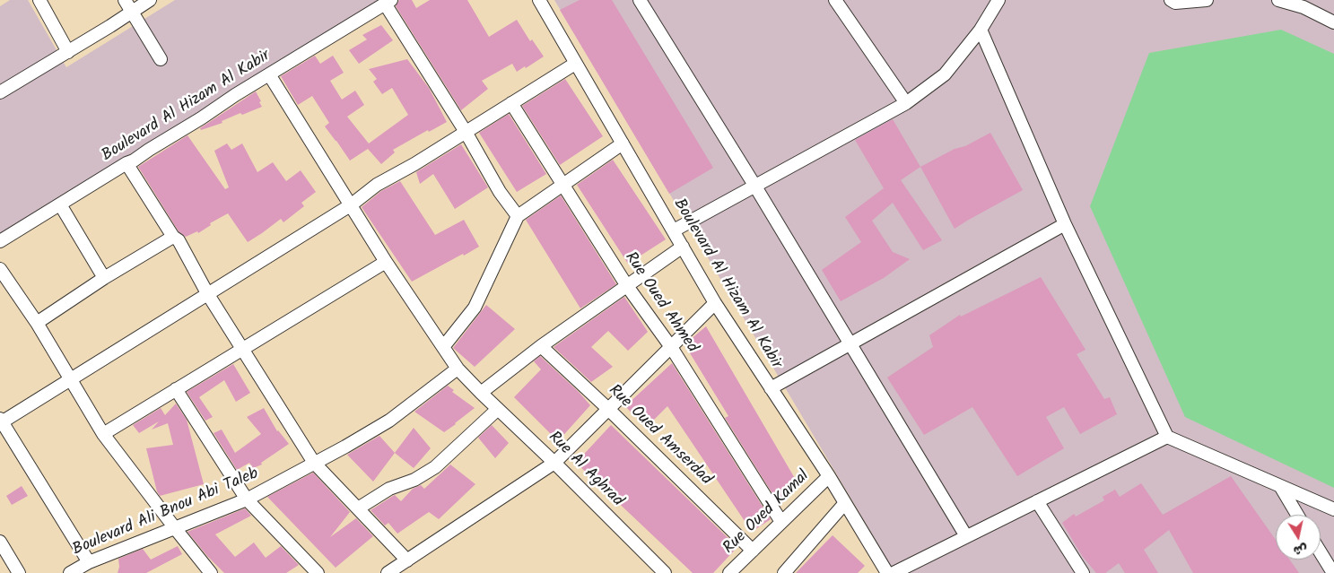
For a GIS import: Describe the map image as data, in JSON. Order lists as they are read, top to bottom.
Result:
{
  "streets": {
    "street": [
      "Boulevard Al Hizam Al Kabir",
      "Rue Oued Ahmed",
      "Rue Oued Amserdad",
      "Rue Al Aghrad",
      "Boulevard Ali Bnou Abi Taleb",
      "Rue Oued Kamal"
    ]
  },
  "crossings": [
    ["Boulevard Al Hizam Al Kabir", "Rue Al Aghrad"],
    ["Boulevard Al Hizam Al Kabir", "Rue Oued Kamal"],
    ["Rue Oued Ahmed", "Rue Oued Kamal"],
    ["Rue Oued Amserdad", "Rue Oued Kamal"],
    ["Rue Al Aghrad", "Boulevard Ali Bnou Abi Taleb"]
  ],
  "north": "bottom"
}
